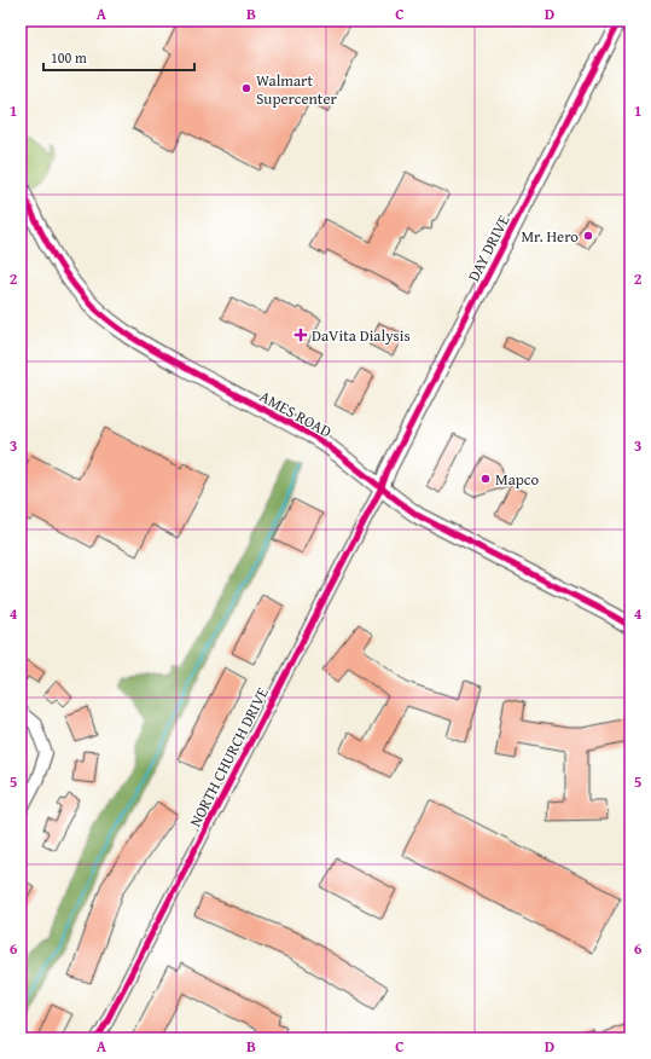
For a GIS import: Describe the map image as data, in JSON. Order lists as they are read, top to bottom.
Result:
{
  "streets": {
    "street": ["DAY DRIVE", "AMES ROAD", "NORTH CHURCH DRIVE"]
  },
  "crossings": [
    ["DAY DRIVE", "AMES ROAD"],
    ["DAY DRIVE", "NORTH CHURCH DRIVE"],
    ["AMES ROAD", "NORTH CHURCH DRIVE"]
  ],
  "places": {
    "other": ["Walmart Supercenter", "Mr. Hero", "Mapco"],
    "health": ["DaVita Dialysis"]
  },
  "scale_bar": "100 m",
  "grid": {
    "columns": [
      "A",
      "B",
      "C",
      "D"
    ],
    "rows": [
      "1",
      "2",
      "3",
      "4",
      "5",
      "6"
    ]
  }
}
